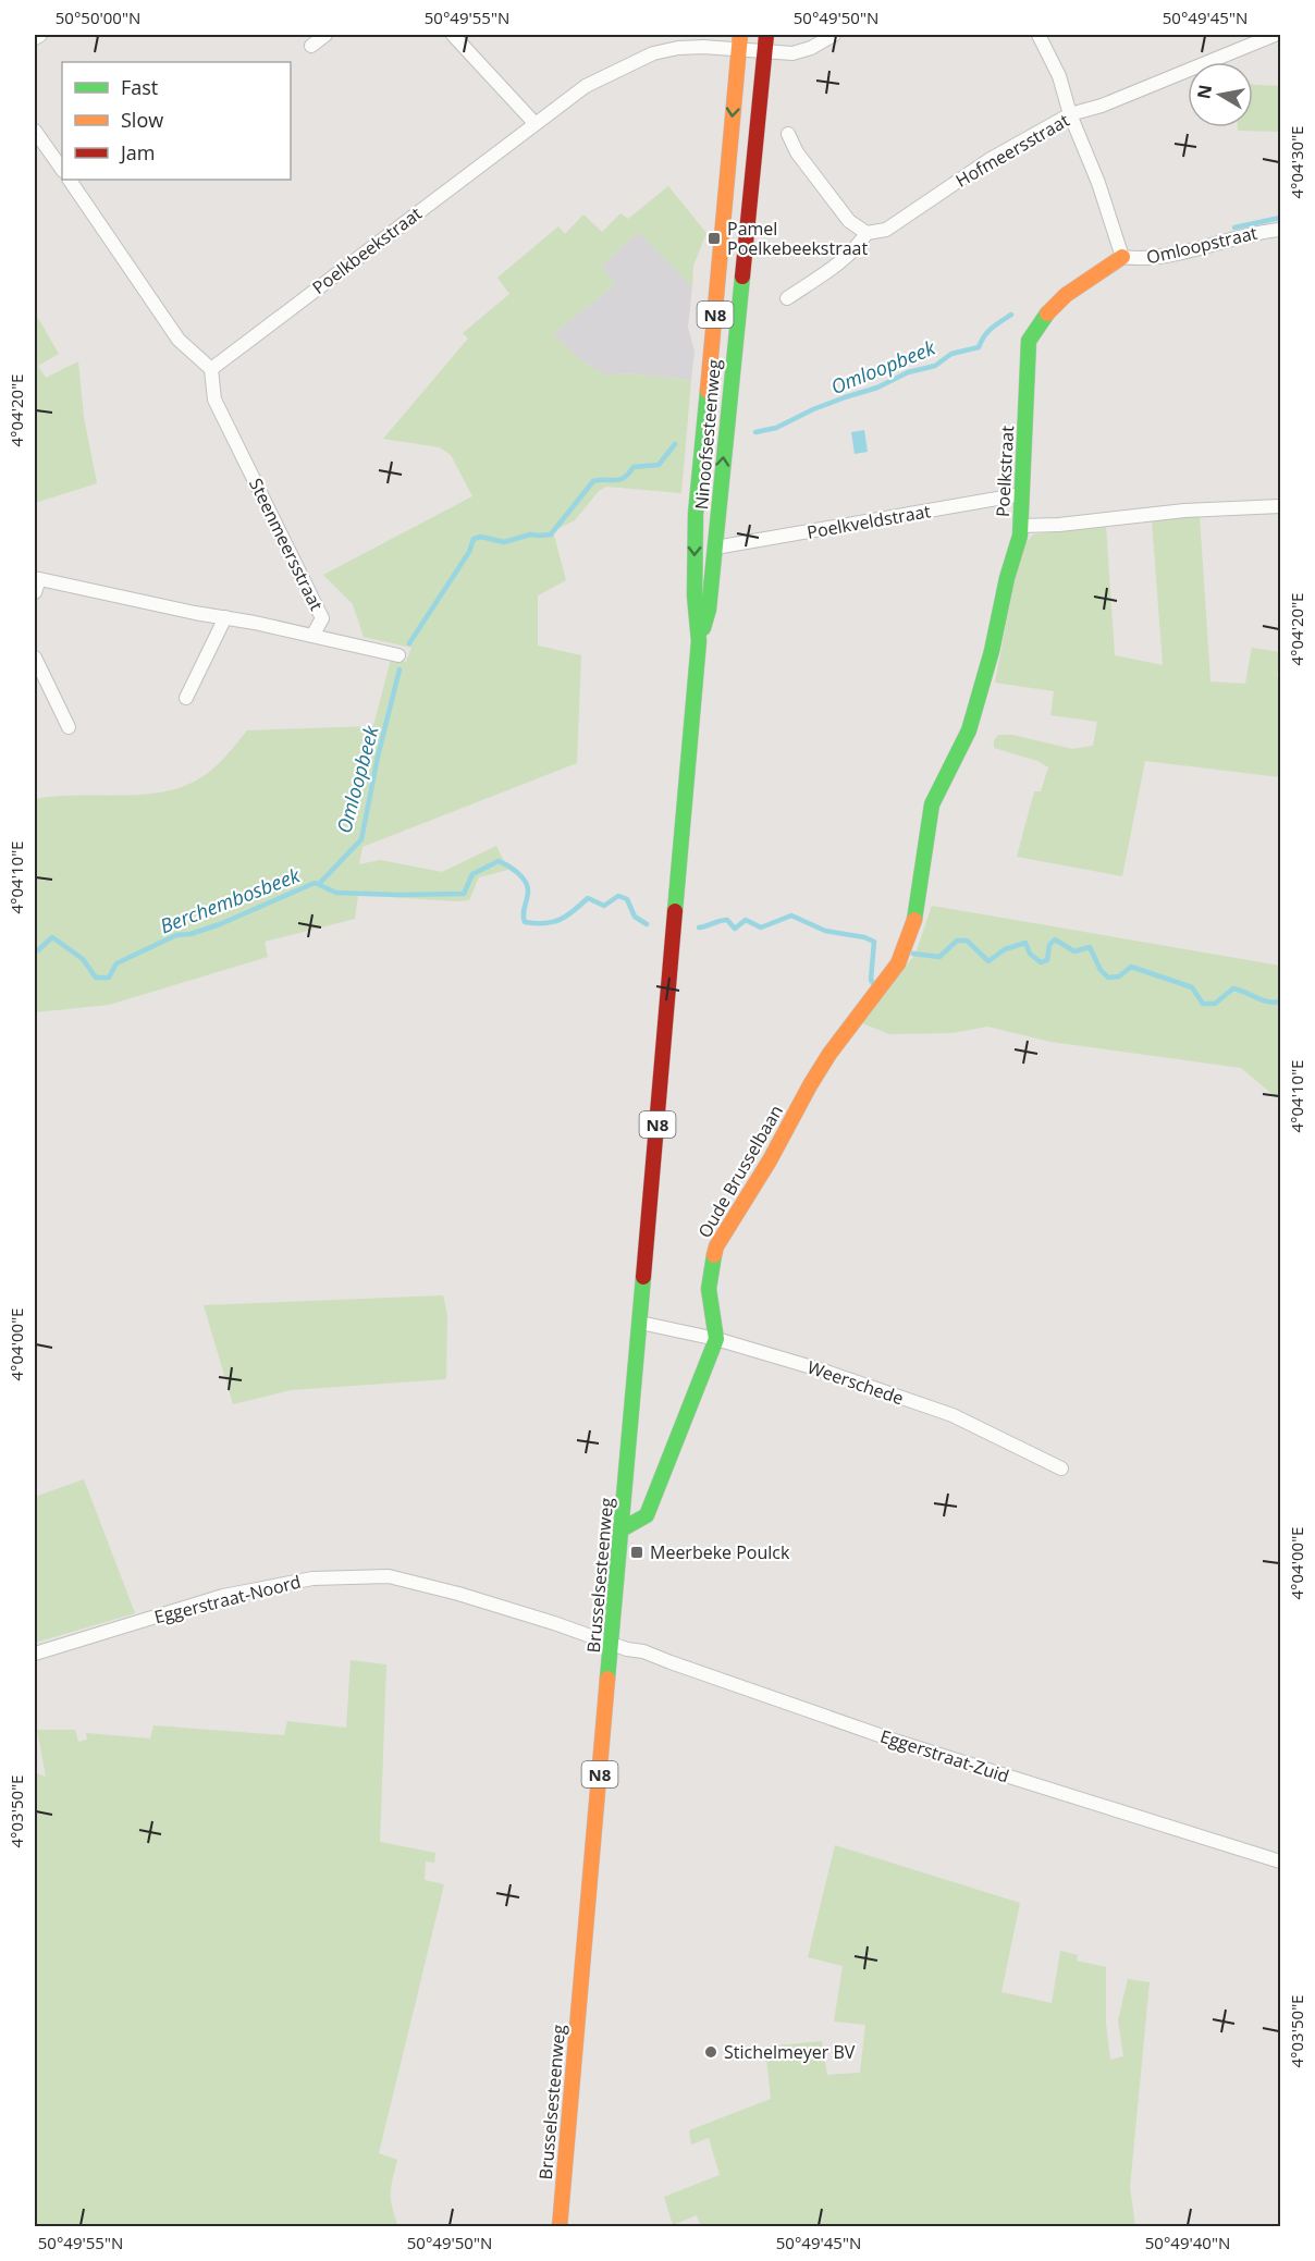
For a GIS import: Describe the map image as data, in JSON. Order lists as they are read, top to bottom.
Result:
{
  "streets": {
    "main road": [
      "N8",
      "Ninoofsesteenweg",
      "Poelkstraat",
      "Oude Brusselbaan",
      "Brusselsesteenweg"
    ],
    "street": [
      "Hofmeersstraat",
      "Omloopstraat",
      "Poelkbeekstraat",
      "Poelkveldstraat",
      "Steenmeersstraat",
      "Weerschede",
      "Eggerstraat-Noord",
      "Eggerstraat-Zuid"
    ]
  },
  "crossings": [
    ["Omloopstraat", "Poelkstraat"],
    ["Poelkbeekstraat", "Ninoofsesteenweg"],
    ["Poelkbeekstraat", "Steenmeersstraat"],
    ["Ninoofsesteenweg", "Poelkveldstraat"],
    ["Ninoofsesteenweg", "Brusselsesteenweg"],
    ["Poelkstraat", "Poelkveldstraat"],
    ["Poelkstraat", "Oude Brusselbaan"],
    ["Oude Brusselbaan", "Weerschede"],
    ["Weerschede", "Brusselsesteenweg"],
    ["Brusselsesteenweg", "Eggerstraat-Noord"],
    ["Brusselsesteenweg", "Eggerstraat-Zuid"],
    ["Eggerstraat-Noord", "Eggerstraat-Zuid"]
  ],
  "water": ["Omloopbeek", "Berchembosbeek"],
  "places": {
    "transit": ["Pamel Poelkebeekstraat", "Meerbeke Poulck"],
    "other": ["Stichelmeyer BV"]
  },
  "legend": ["Fast", "Slow", "Jam"],
  "north": "left",
  "coordinates": [
    "50°50'00\"N",
    "50°49'55\"N",
    "50°49'50\"N",
    "50°49'45\"N",
    "4°04'30\"E",
    "4°04'20\"E",
    "4°04'10\"E",
    "4°04'00\"E",
    "4°03'50\"E",
    "50°49'40\"N"
  ]
}
